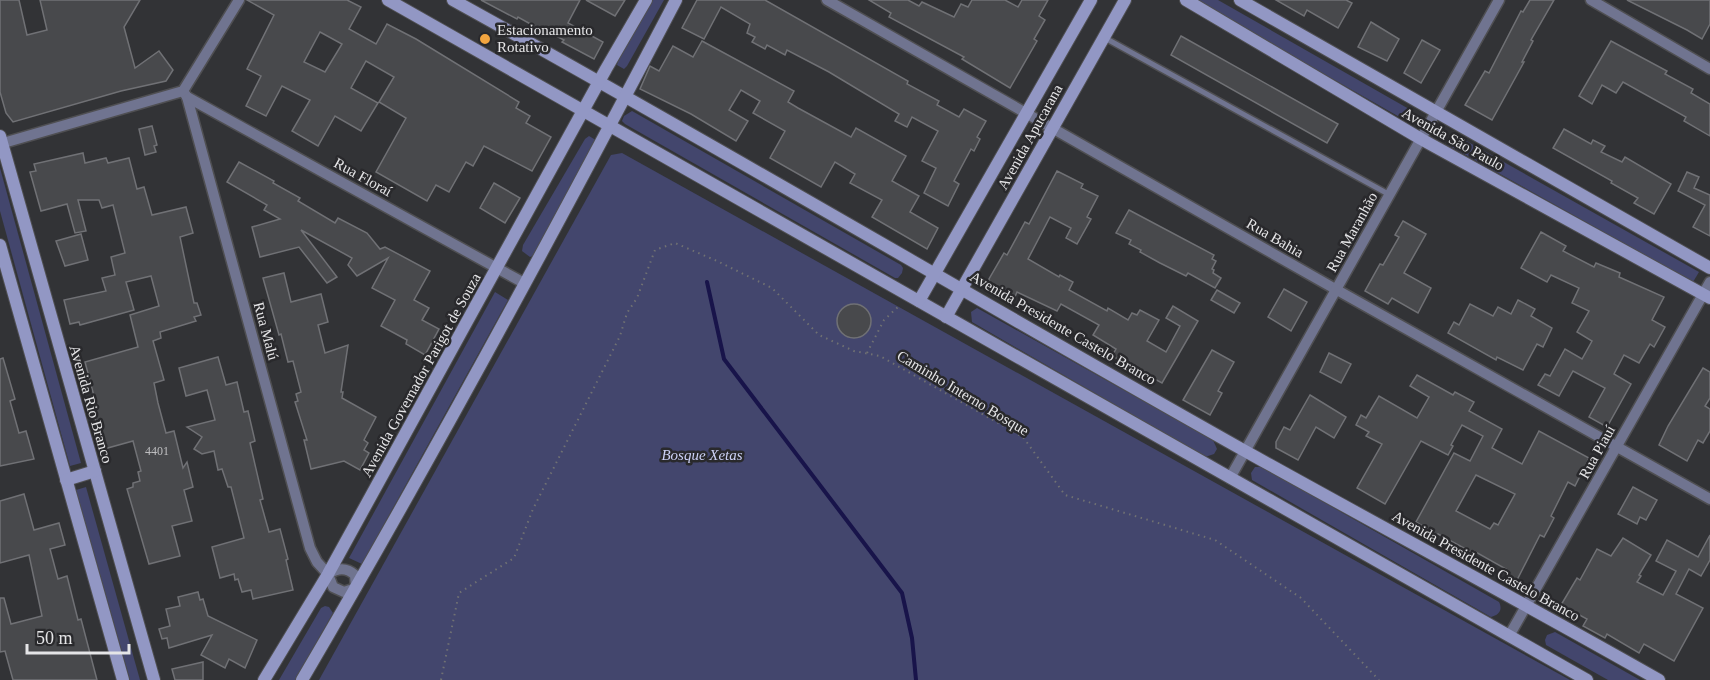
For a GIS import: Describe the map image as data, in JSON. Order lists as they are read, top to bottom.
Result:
{
  "streets": {
    "street": [
      "Avenida Apucarana",
      "Avenida São Paulo",
      "Rua Floraí",
      "Rua Maranhão",
      "Rua Bahia",
      "Avenida Presidente Castelo Branco",
      "Rua Malú",
      "Avenida Governador Parigot de Souza",
      "Avenida Rio Branco",
      "Rua Piauí"
    ],
    "path": ["Caminho Interno Bosque"]
  },
  "crossings": [
    ["Avenida Apucarana", "Rua Bahia"],
    ["Avenida Apucarana", "Avenida Presidente Castelo Branco"],
    ["Avenida São Paulo", "Rua Maranhão"],
    ["Avenida São Paulo", "Rua Piauí"],
    ["Rua Floraí", "Rua Malú"],
    ["Rua Floraí", "Avenida Governador Parigot de Souza"],
    ["Rua Maranhão", "Rua Bahia"],
    ["Rua Maranhão", "Avenida Presidente Castelo Branco"],
    ["Rua Bahia", "Rua Piauí"],
    ["Avenida Presidente Castelo Branco", "Avenida Governador Parigot de Souza"],
    ["Avenida Presidente Castelo Branco", "Rua Piauí"],
    ["Rua Malú", "Avenida Governador Parigot de Souza"]
  ],
  "parks": ["Bosque Xetas"],
  "places": ["Estacionamento Rotativo"],
  "house_numbers": ["4401"],
  "scale_bar": "50 m"
}
